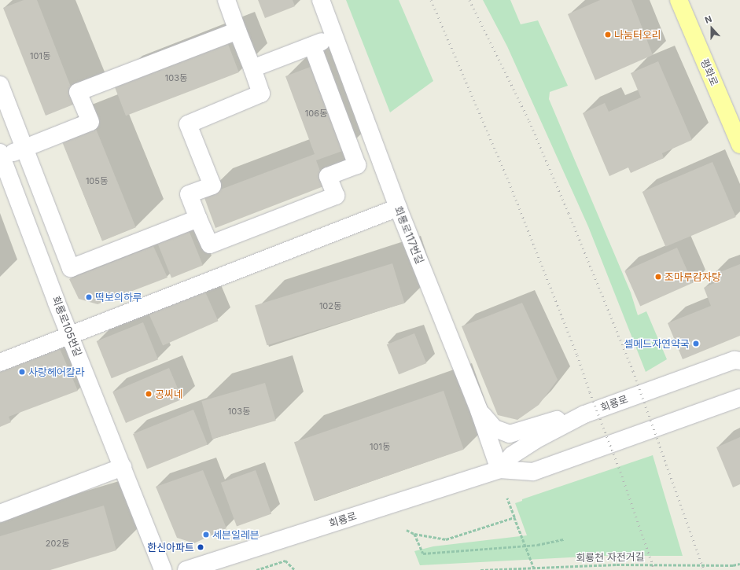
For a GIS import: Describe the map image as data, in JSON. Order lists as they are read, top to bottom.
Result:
{
  "streets": {
    "main road": ["평화로"],
    "street": ["회룡로117번길", "회룡로105번길", "회룡로"],
    "path": ["회룡천 자전거길"]
  },
  "crossings": [
    ["회룡로117번길", "회룡로"]
  ],
  "places": [
    "나눔터오리",
    "조마루감자탕",
    "떡보의하루",
    "셀메드자연약국",
    "사랑헤어칼라",
    "공씨네",
    "세븐일레븐",
    "한신아파트"
  ],
  "house_numbers": [
    "101동",
    "103동",
    "106동",
    "105동",
    "102동",
    "103동",
    "101동",
    "202동"
  ],
  "north": "top"
}
